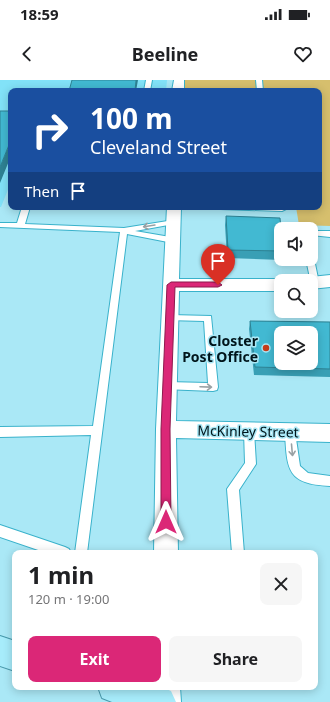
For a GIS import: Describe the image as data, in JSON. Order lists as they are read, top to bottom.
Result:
{
  "streets": {
    "street": ["McKinley Street"]
  },
  "places": ["Closter Post Office"],
  "page": {
    "status": "18:59",
    "header": "Beeline",
    "turn": ["100 m", "Cleveland Street"],
    "then": "Then",
    "heading": ["1 min", "120 m · 19:00"],
    "buttons": ["Exit", "Share"]
  }
}
